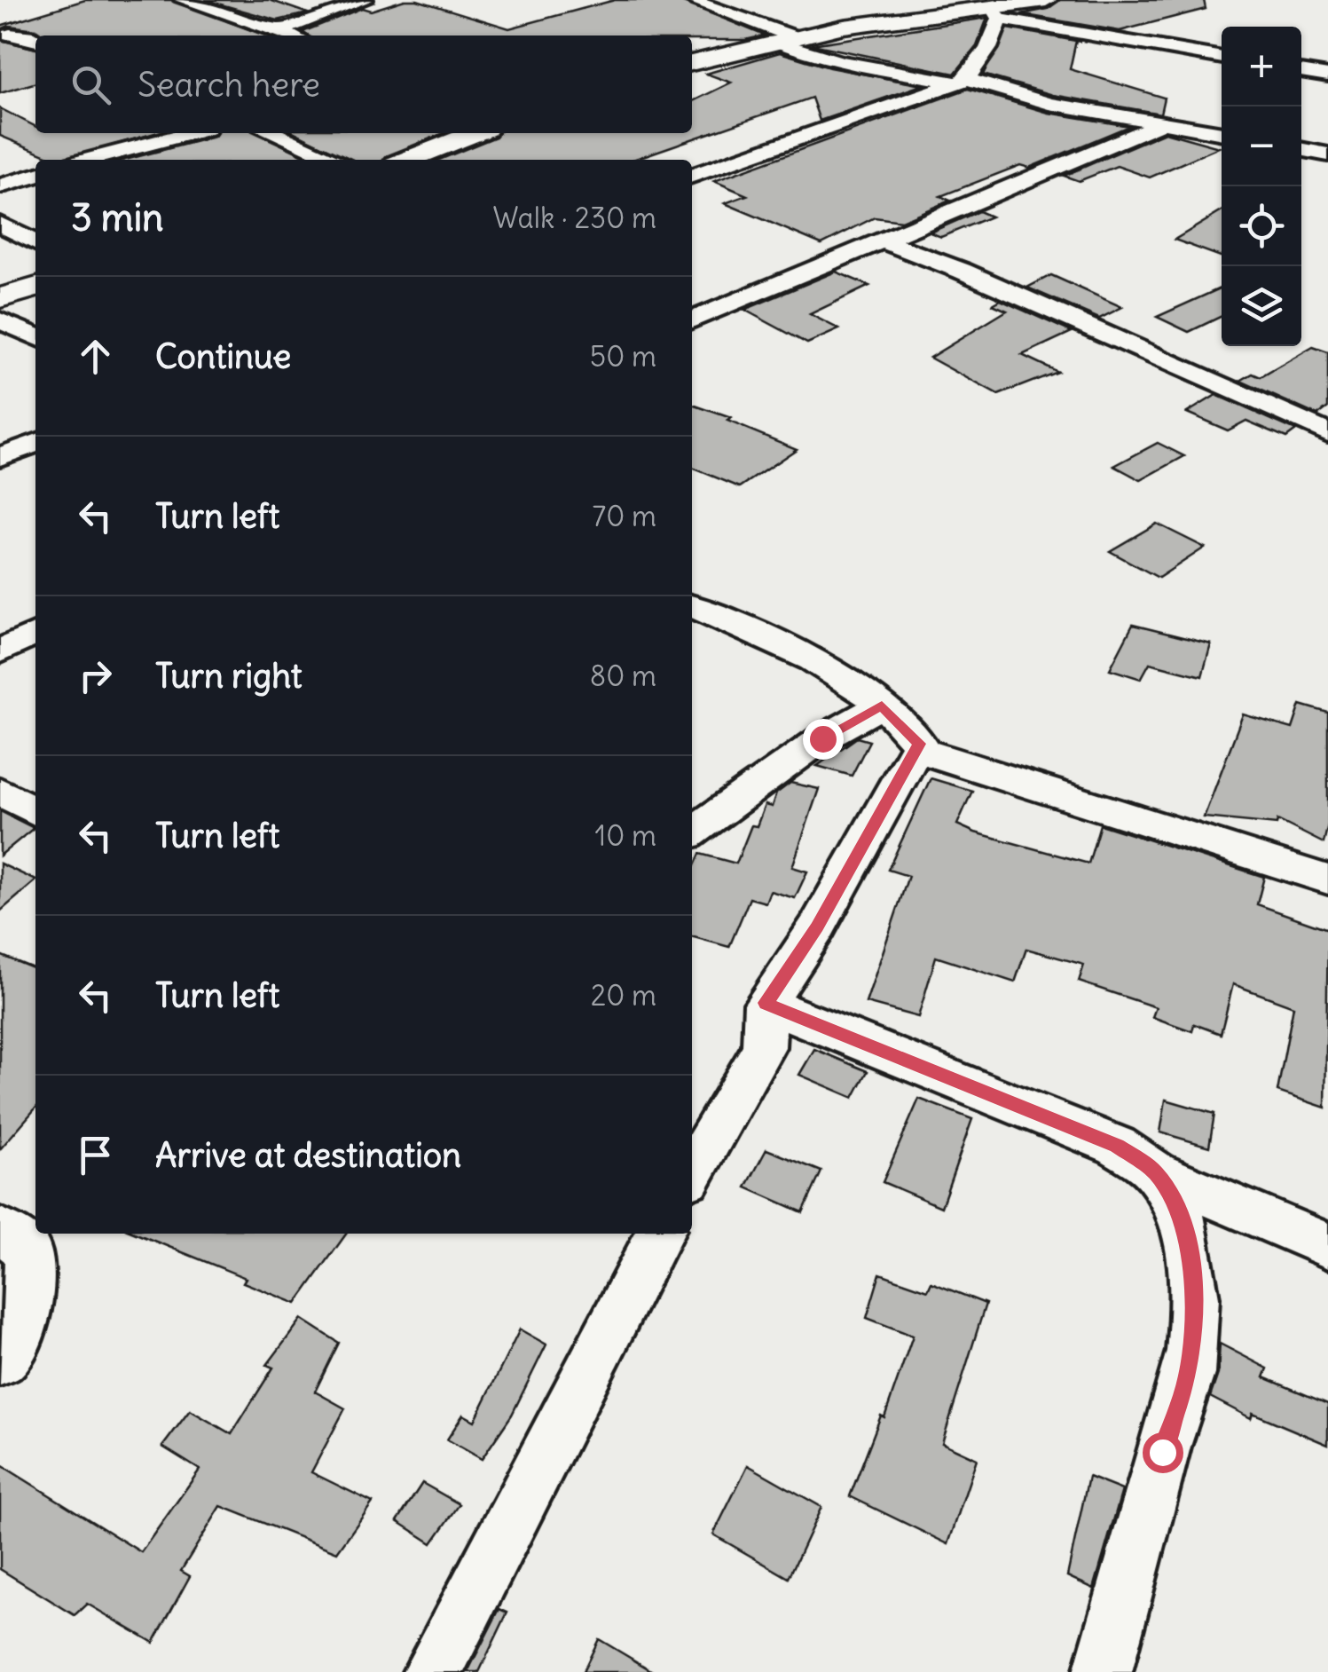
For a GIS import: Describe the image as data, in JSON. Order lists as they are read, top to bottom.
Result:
{
  "page": {
    "map_buttons": ["+", "−"],
    "search": "Search here",
    "heading": ["3 min", "Walk · 230 m"],
    "list": [
      ["Continue", "50 m"],
      ["Turn left", "70 m"],
      ["Turn right", "80 m"],
      ["Turn left", "10 m"],
      ["Turn left", "20 m"],
      "Arrive at destination"
    ]
  }
}
